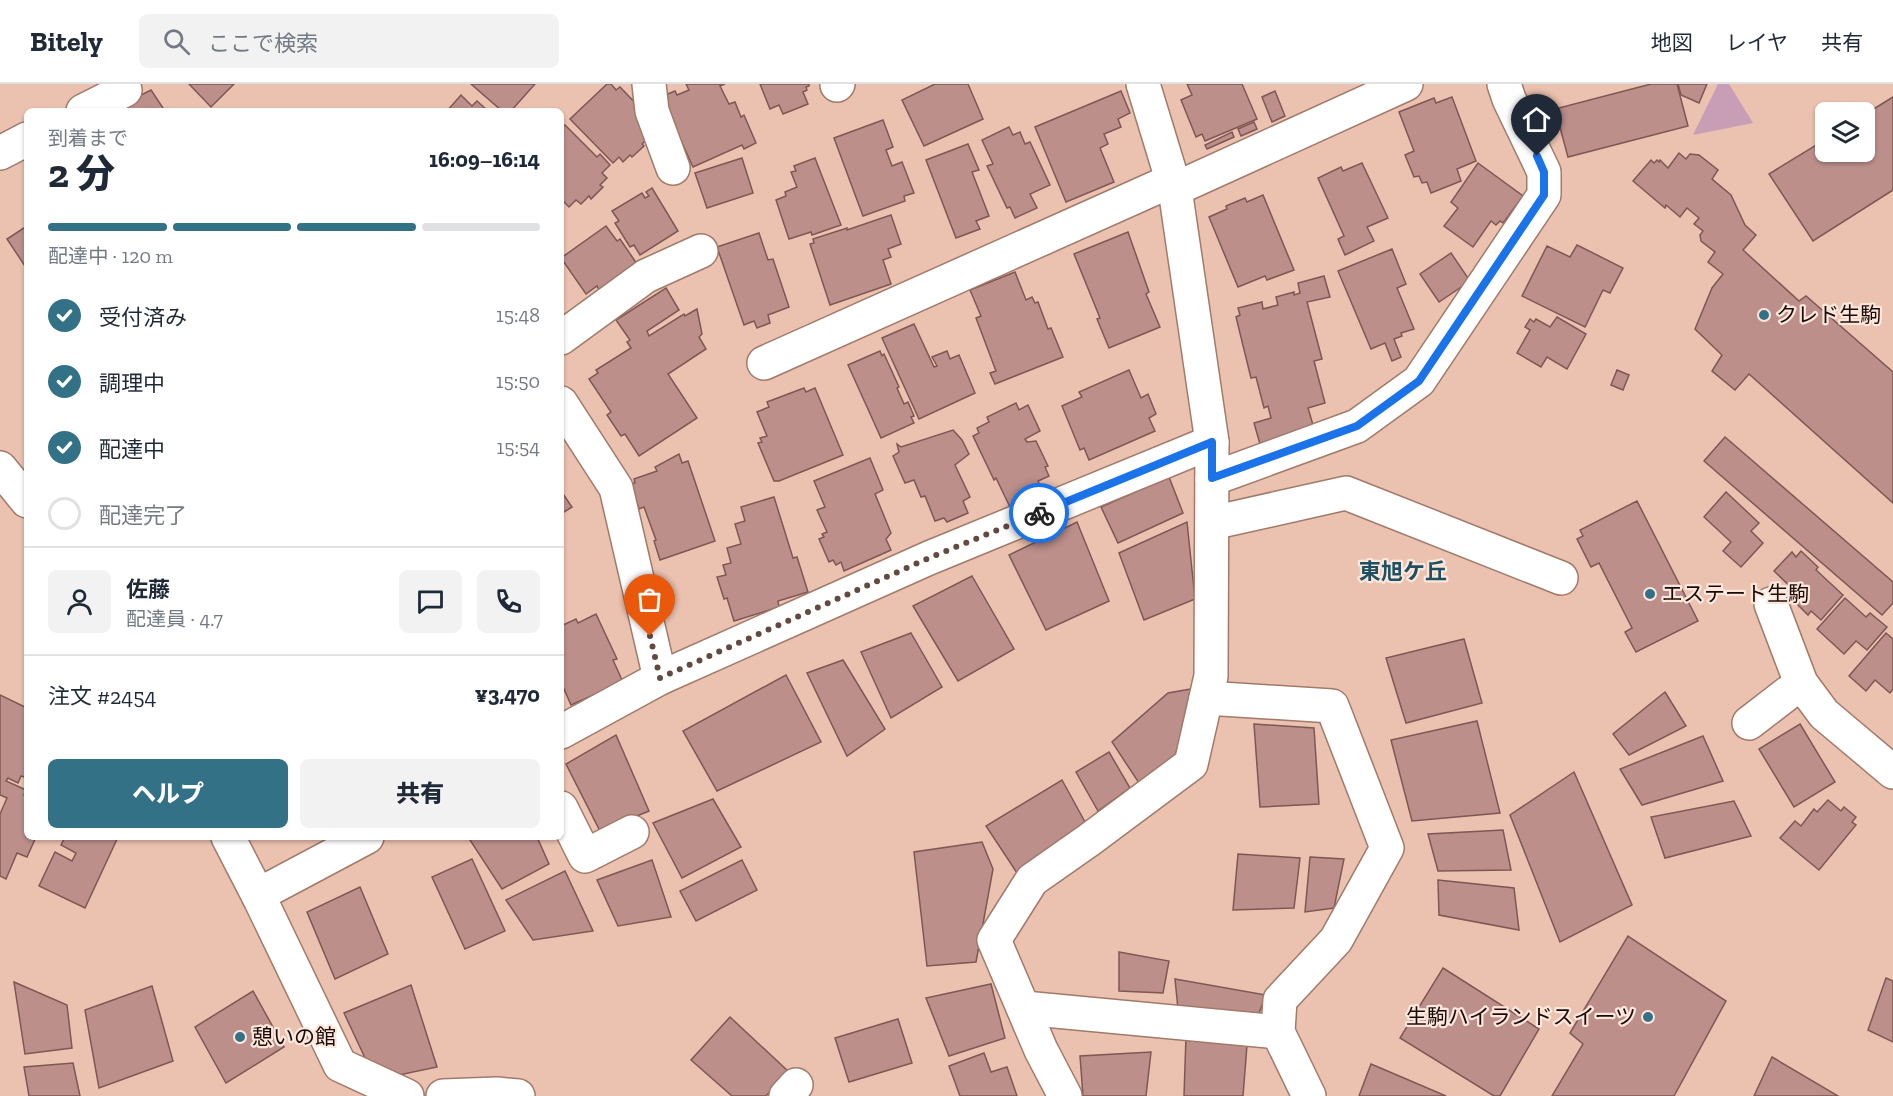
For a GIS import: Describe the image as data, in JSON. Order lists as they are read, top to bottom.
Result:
{
  "districts": ["東旭ケ丘"],
  "places": [
    "クレド生駒",
    "エステート生駒",
    "生駒ハイランドスイーツ",
    "憩いの館"
  ],
  "page": {
    "header": "Bitely",
    "search": "ここで検索",
    "nav": ["地図", "レイヤ", "共有"],
    "heading": ["2 分", "到着まで", "16:09–16:14"],
    "panel": [
      "佐藤",
      "配達員 · 4.7",
      "注文 #2454",
      "¥3,470"
    ],
    "bar": "配達中 · 120 m",
    "list": [
      ["受付済み", "15:48"],
      ["調理中", "15:50"],
      ["配達中", "15:54"],
      "配達完了"
    ],
    "buttons": ["ヘルプ", "共有"]
  }
}
